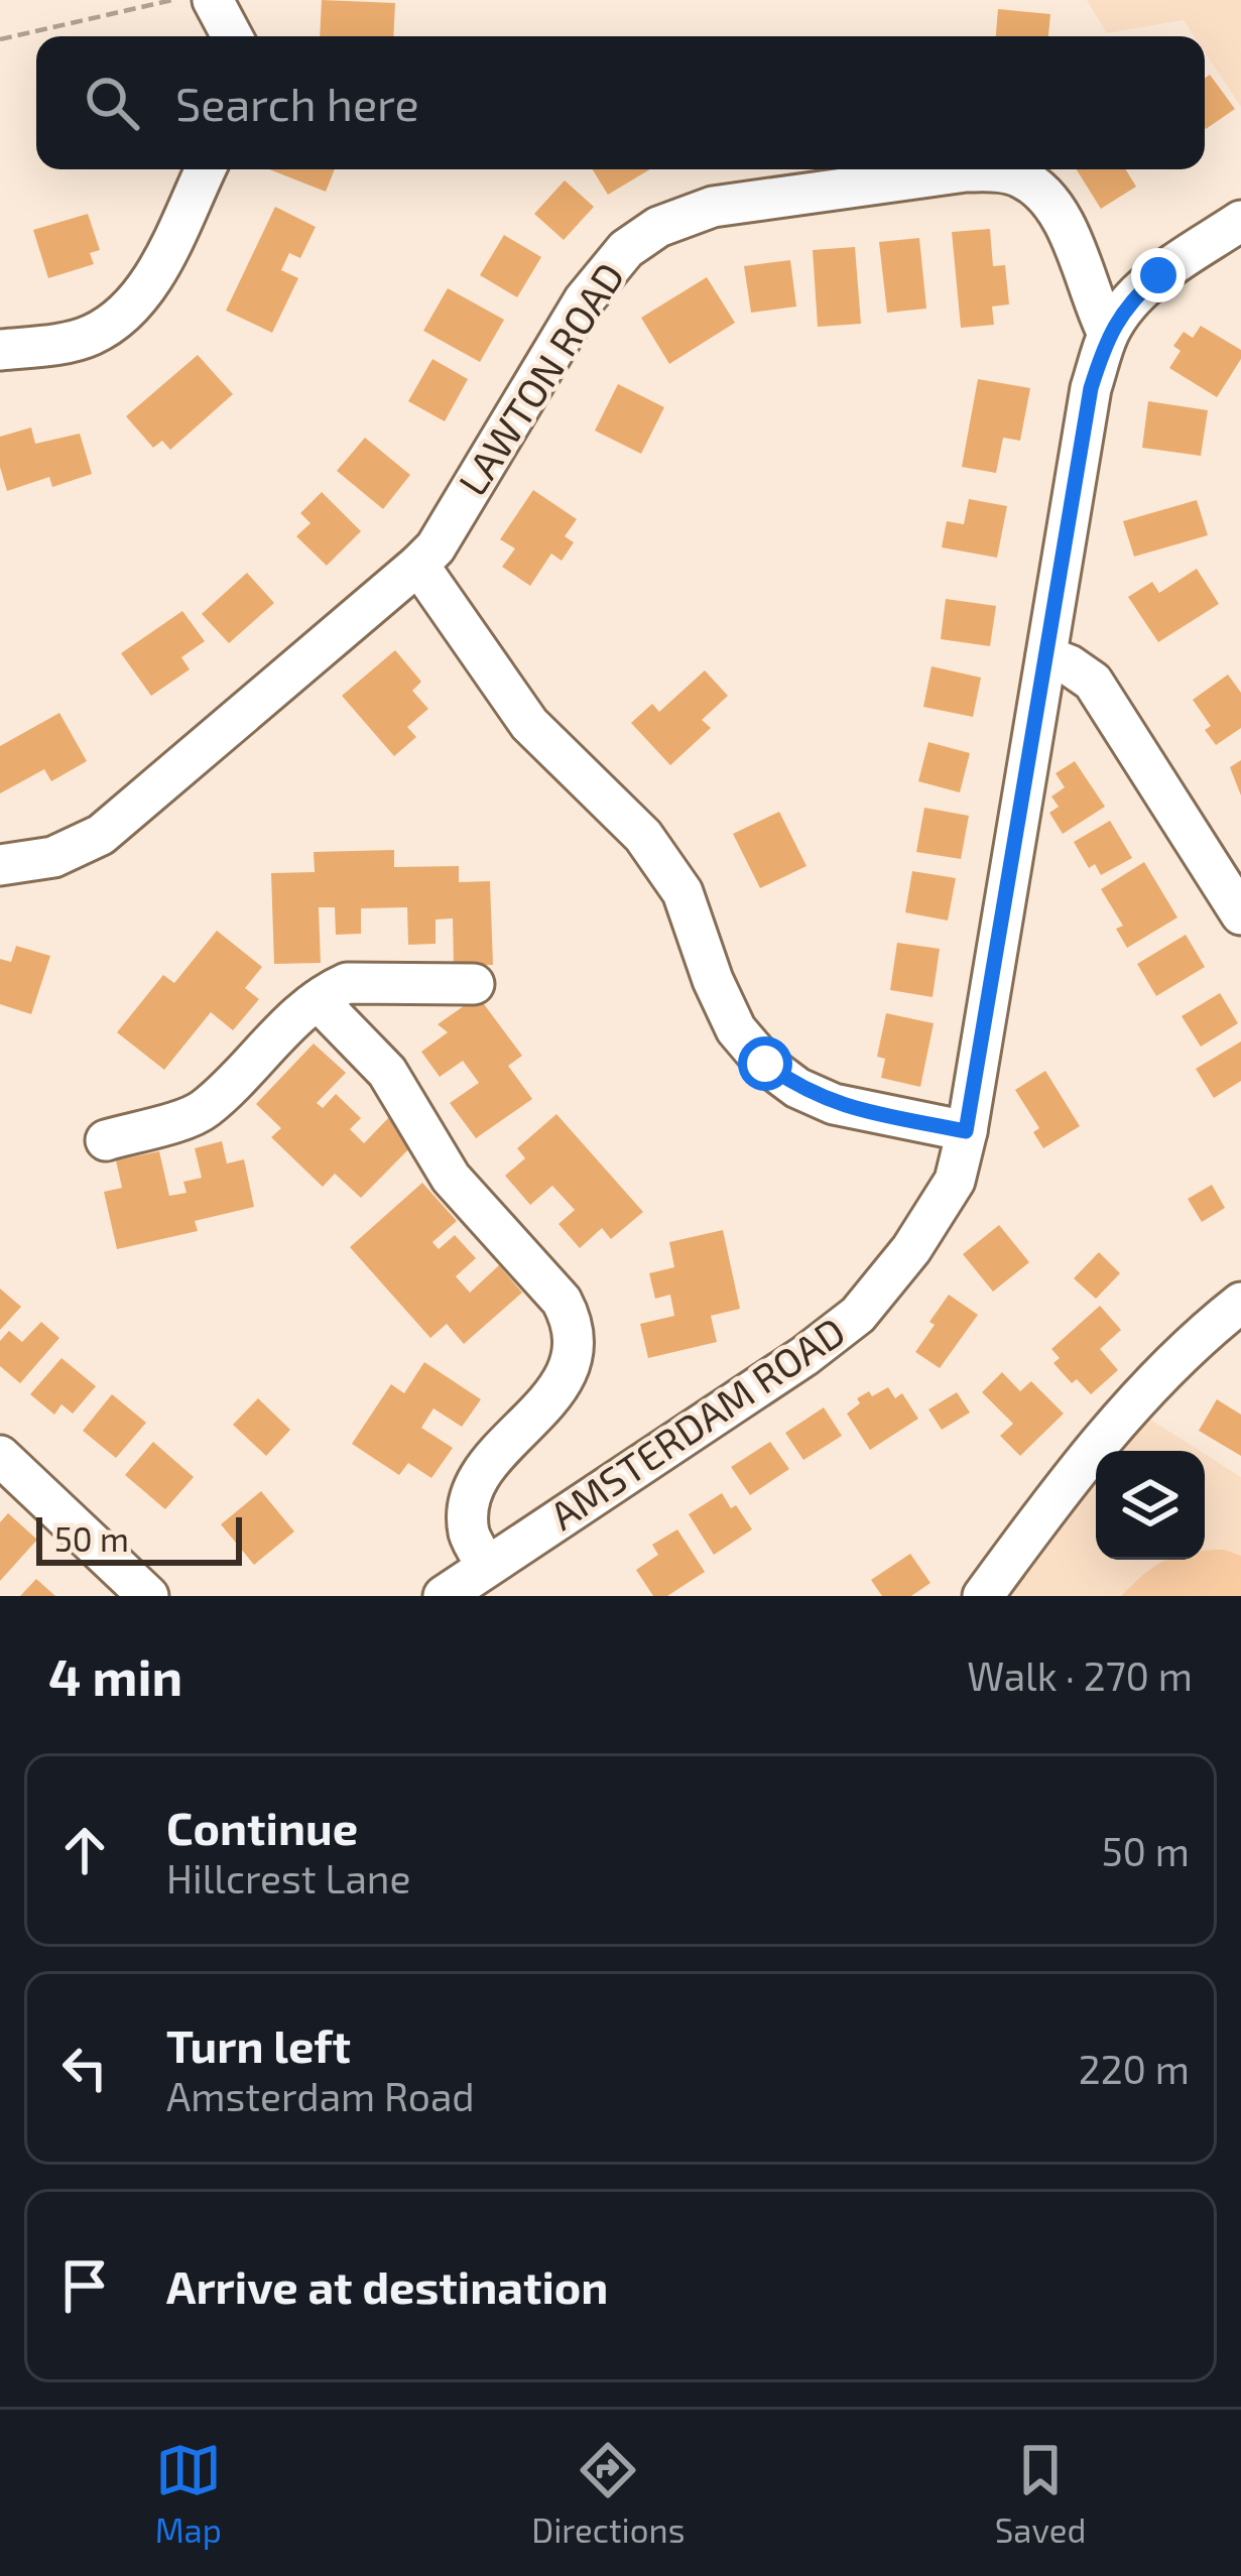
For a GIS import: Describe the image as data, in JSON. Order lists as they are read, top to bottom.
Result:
{
  "streets": {
    "street": ["LAWTON ROAD", "AMSTERDAM ROAD"]
  },
  "crossings": [
    ["LAWTON ROAD", "AMSTERDAM ROAD"]
  ],
  "scale_bar": "50 m",
  "page": {
    "search": "Search here",
    "scale": "50 m",
    "heading": ["4 min", "Walk · 270 m"],
    "list": [
      ["Continue", "Hillcrest Lane", "50 m"],
      ["Turn left", "Amsterdam Road", "220 m"],
      "Arrive at destination"
    ],
    "nav": ["Map", "Directions", "Saved"]
  }
}
